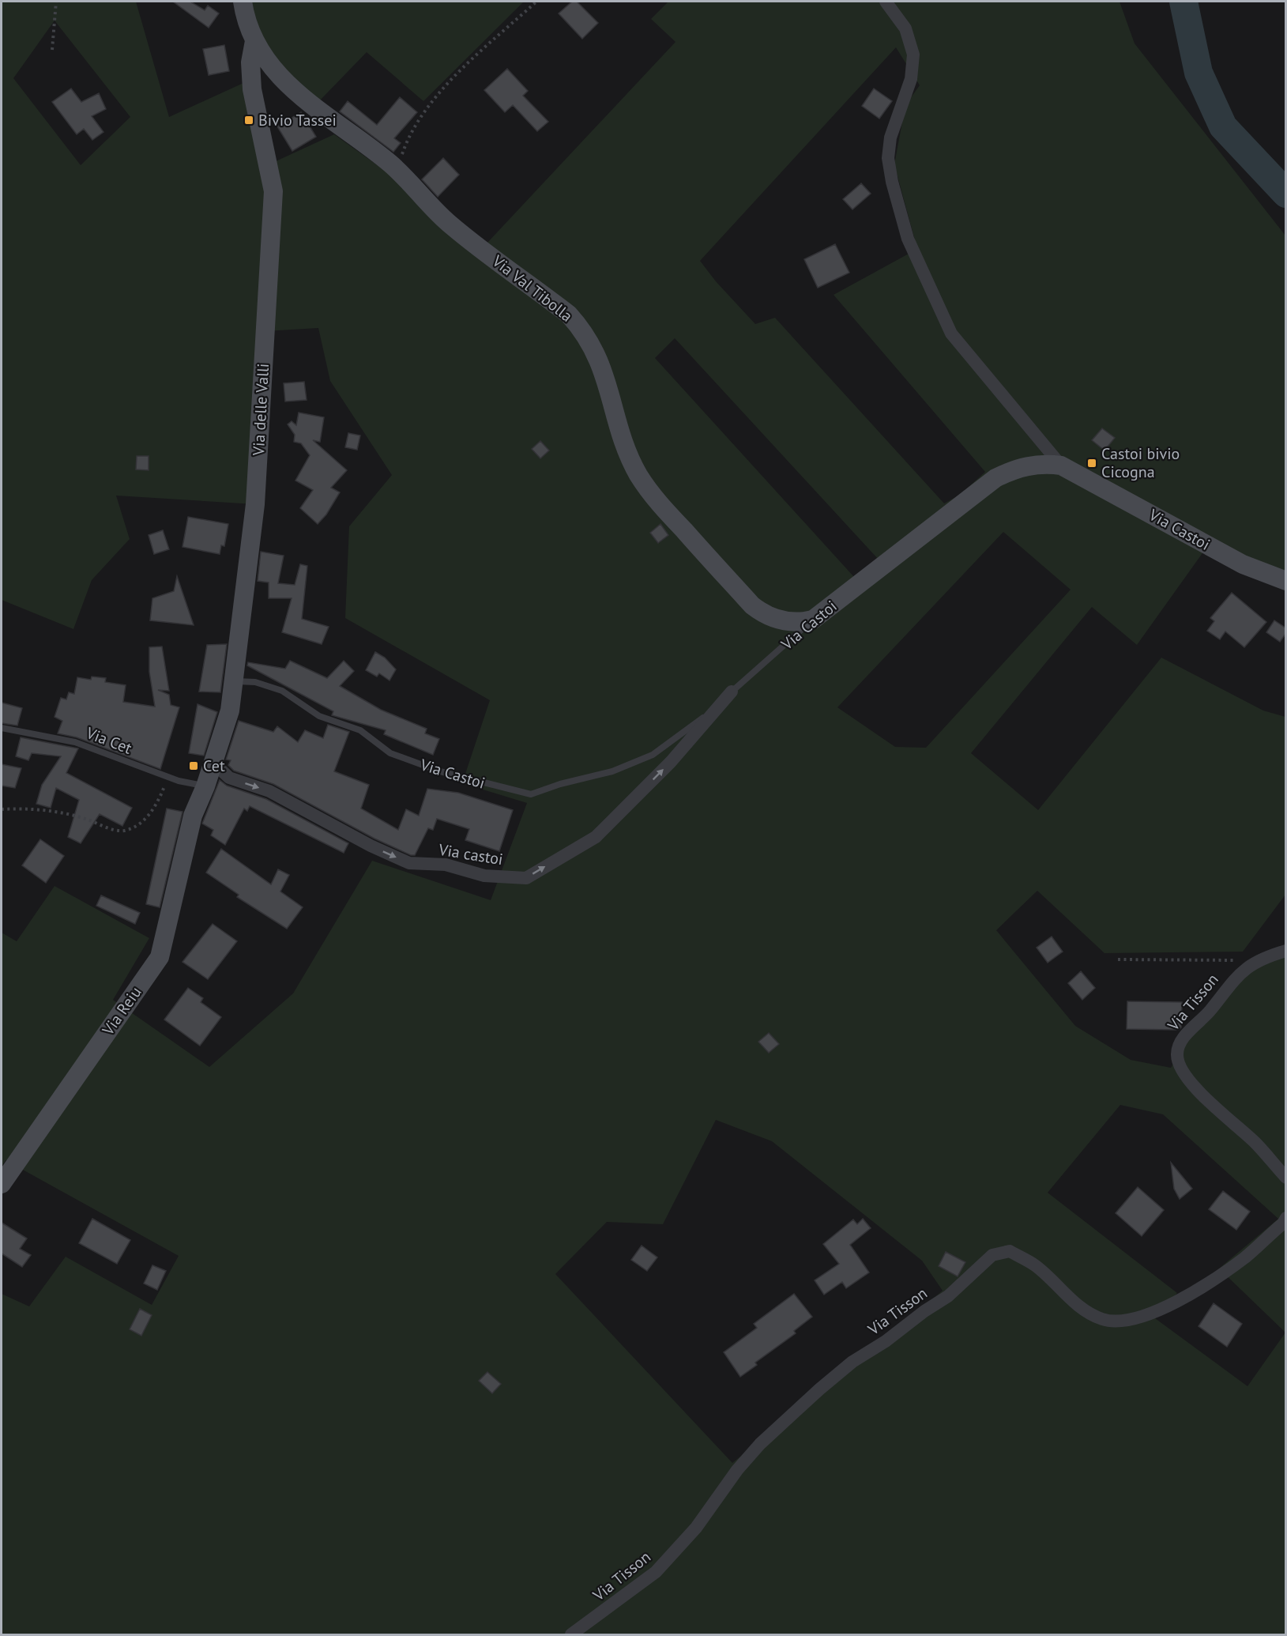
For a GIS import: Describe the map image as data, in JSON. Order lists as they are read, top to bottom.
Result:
{
  "streets": {
    "street": [
      "Via Val Tibolla",
      "Via delle Valli",
      "Via Castoi",
      "Via castoi",
      "Via Tisson",
      "Via Reiu"
    ],
    "lane": ["Via Cet"]
  },
  "crossings": [
    ["Via Val Tibolla", "Via delle Valli"],
    ["Via Val Tibolla", "Via Castoi"],
    ["Via delle Valli", "Via Castoi"],
    ["Via delle Valli", "Via Cet"],
    ["Via delle Valli", "Via castoi"],
    ["Via delle Valli", "Via Reiu"],
    ["Via Castoi", "Via castoi"]
  ],
  "one_way": ["Via castoi"],
  "places": {
    "transit": ["Bivio Tassei", "Castoi bivio Cicogna", "Cet"]
  }
}
